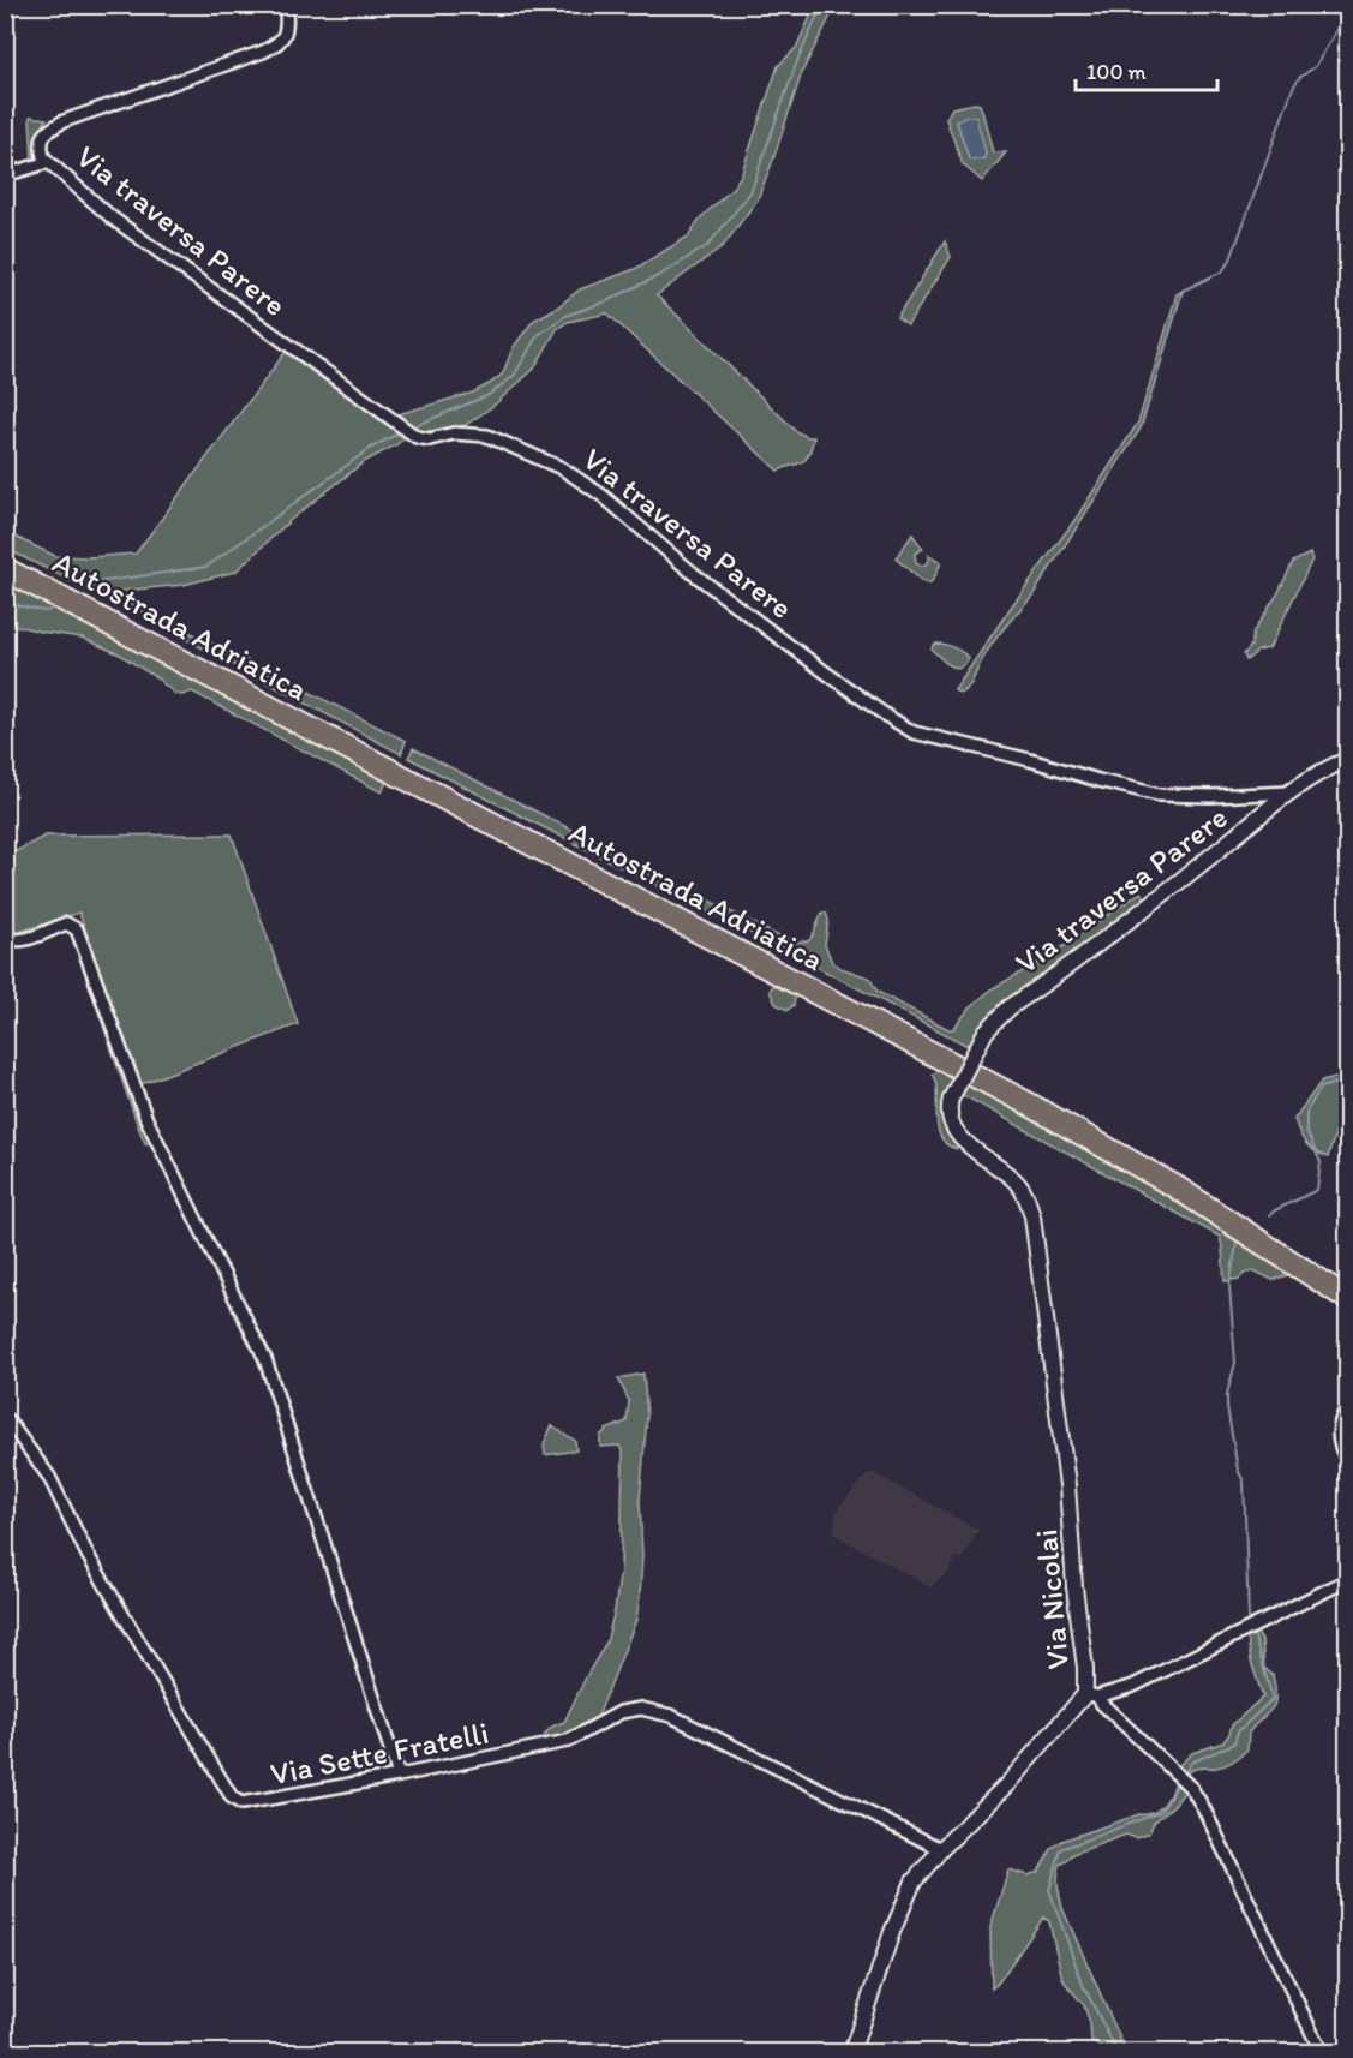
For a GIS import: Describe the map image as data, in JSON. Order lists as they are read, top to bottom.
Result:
{
  "streets": {
    "highway": ["Autostrada Adriatica"],
    "street": ["Via traversa Parere", "Via Nicolai", "Via Sette Fratelli"]
  },
  "crossings": [
    ["Via traversa Parere", "Via Nicolai"],
    ["Via Nicolai", "Via Sette Fratelli"]
  ],
  "scale_bar": "100 m"
}
